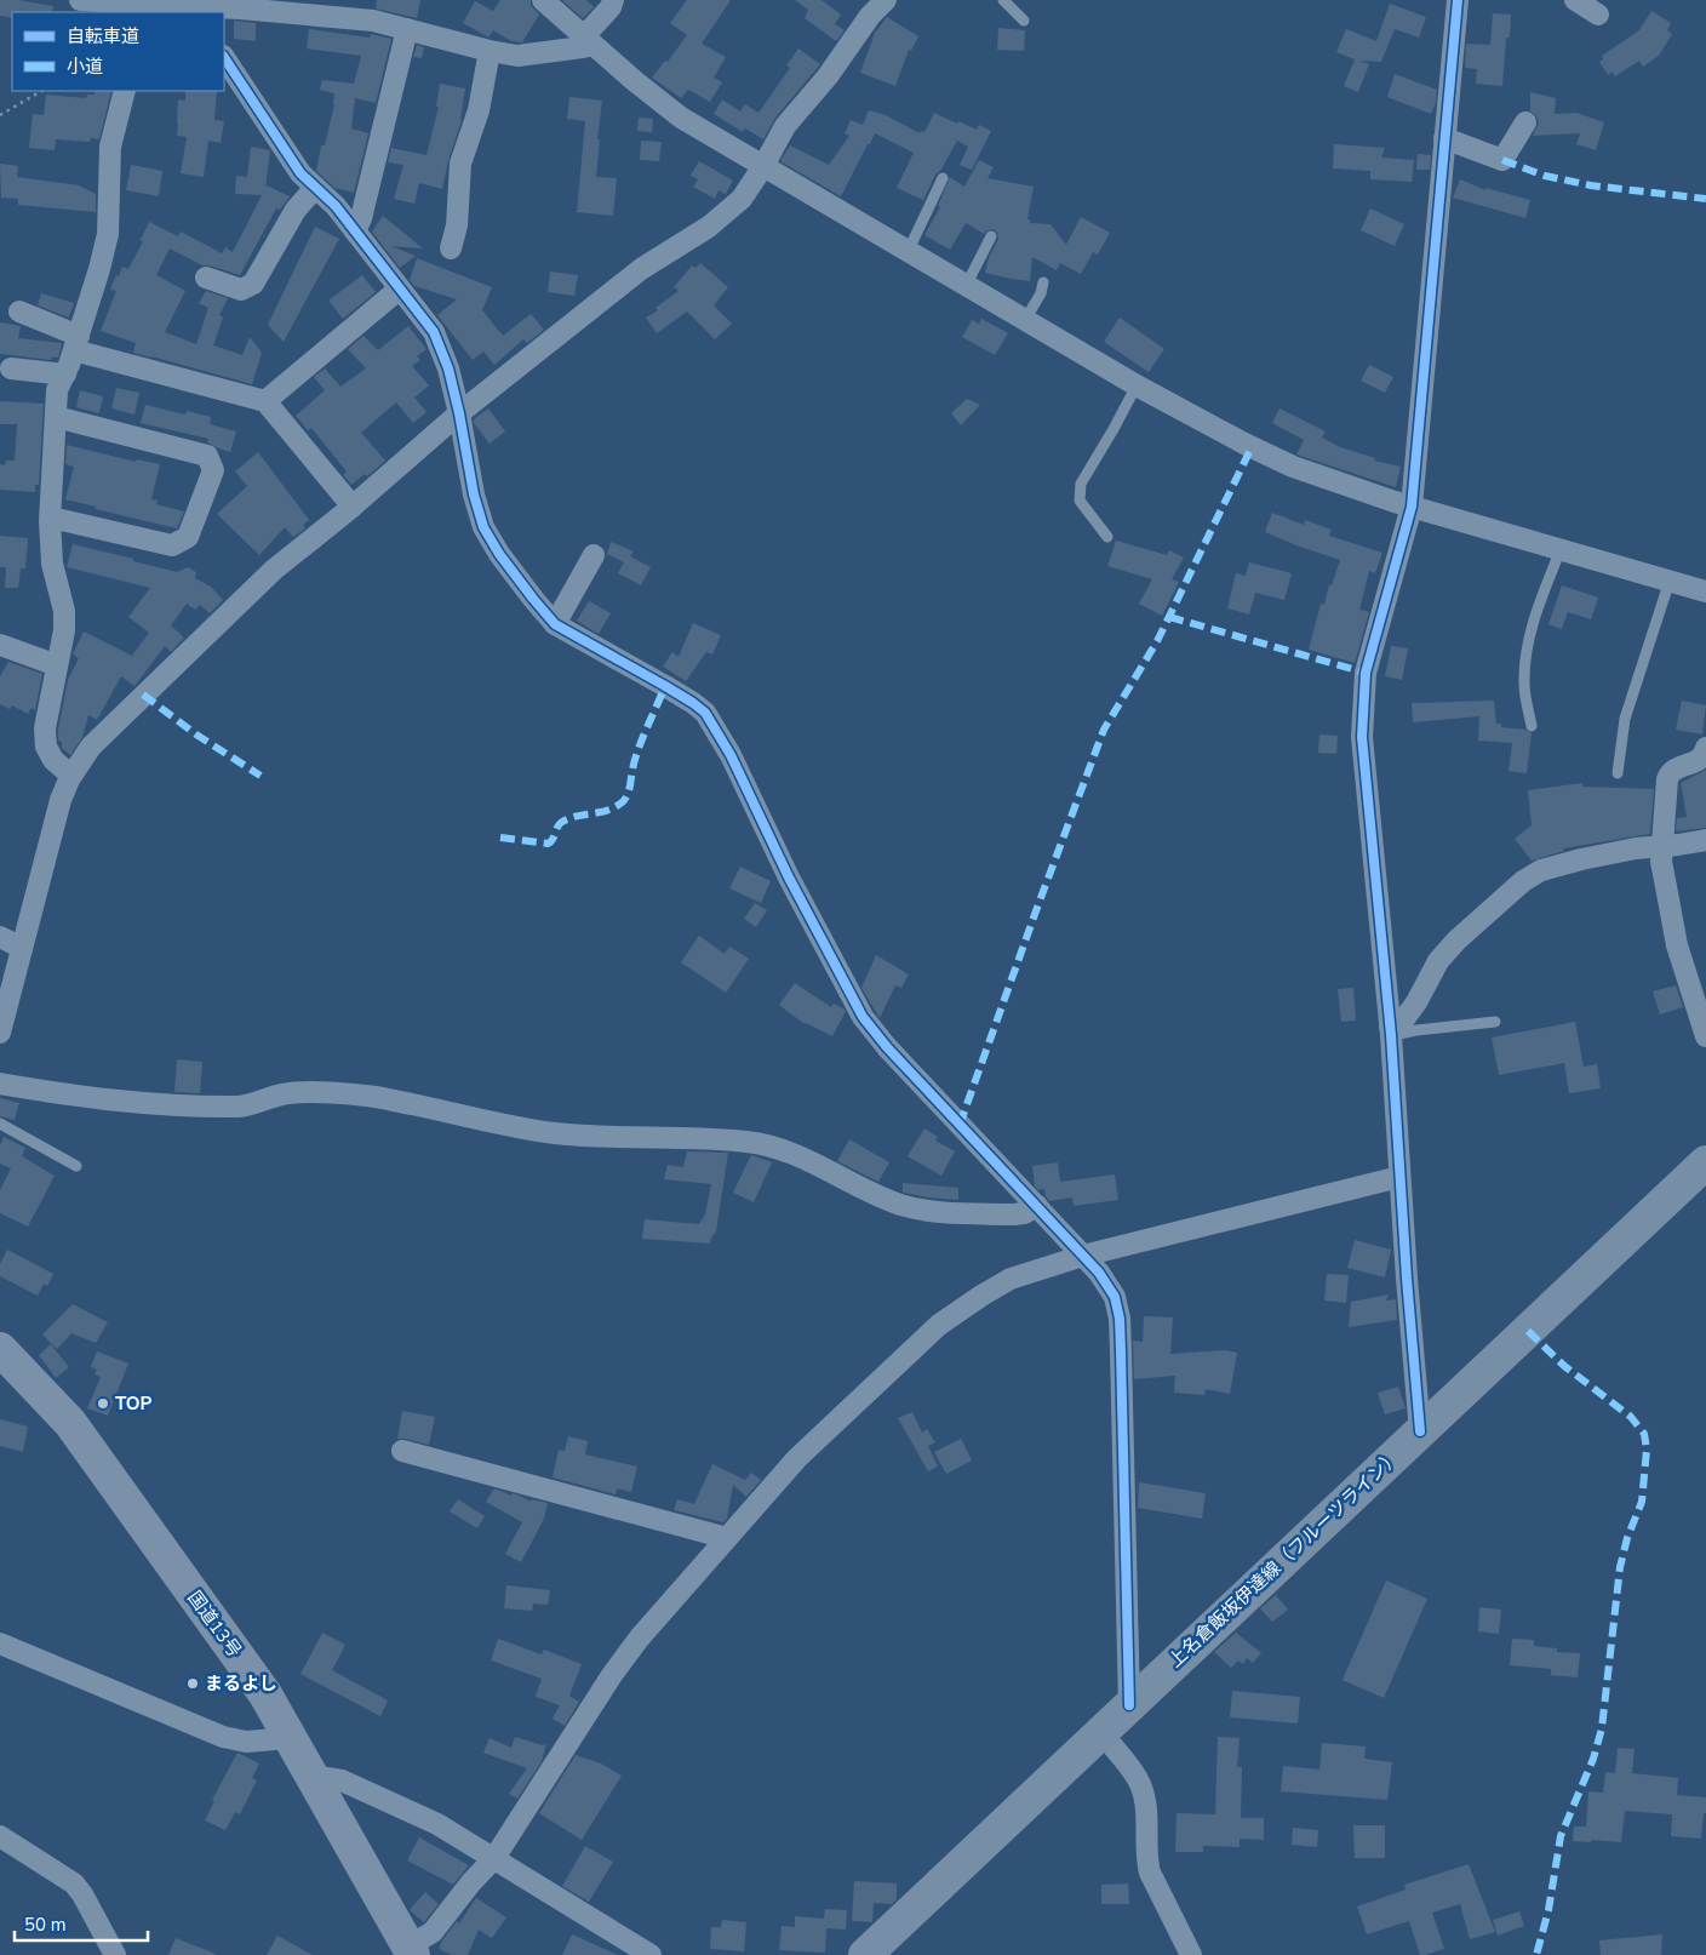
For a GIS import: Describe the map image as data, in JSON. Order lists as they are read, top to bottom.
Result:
{
  "streets": {
    "highway": ["国道13号"],
    "main road": ["上名倉飯坂伊達線（フルーツライン）"]
  },
  "places": ["TOP", "まるよし"],
  "legend": ["自転車道", "小道"],
  "scale_bar": "50 m"
}
